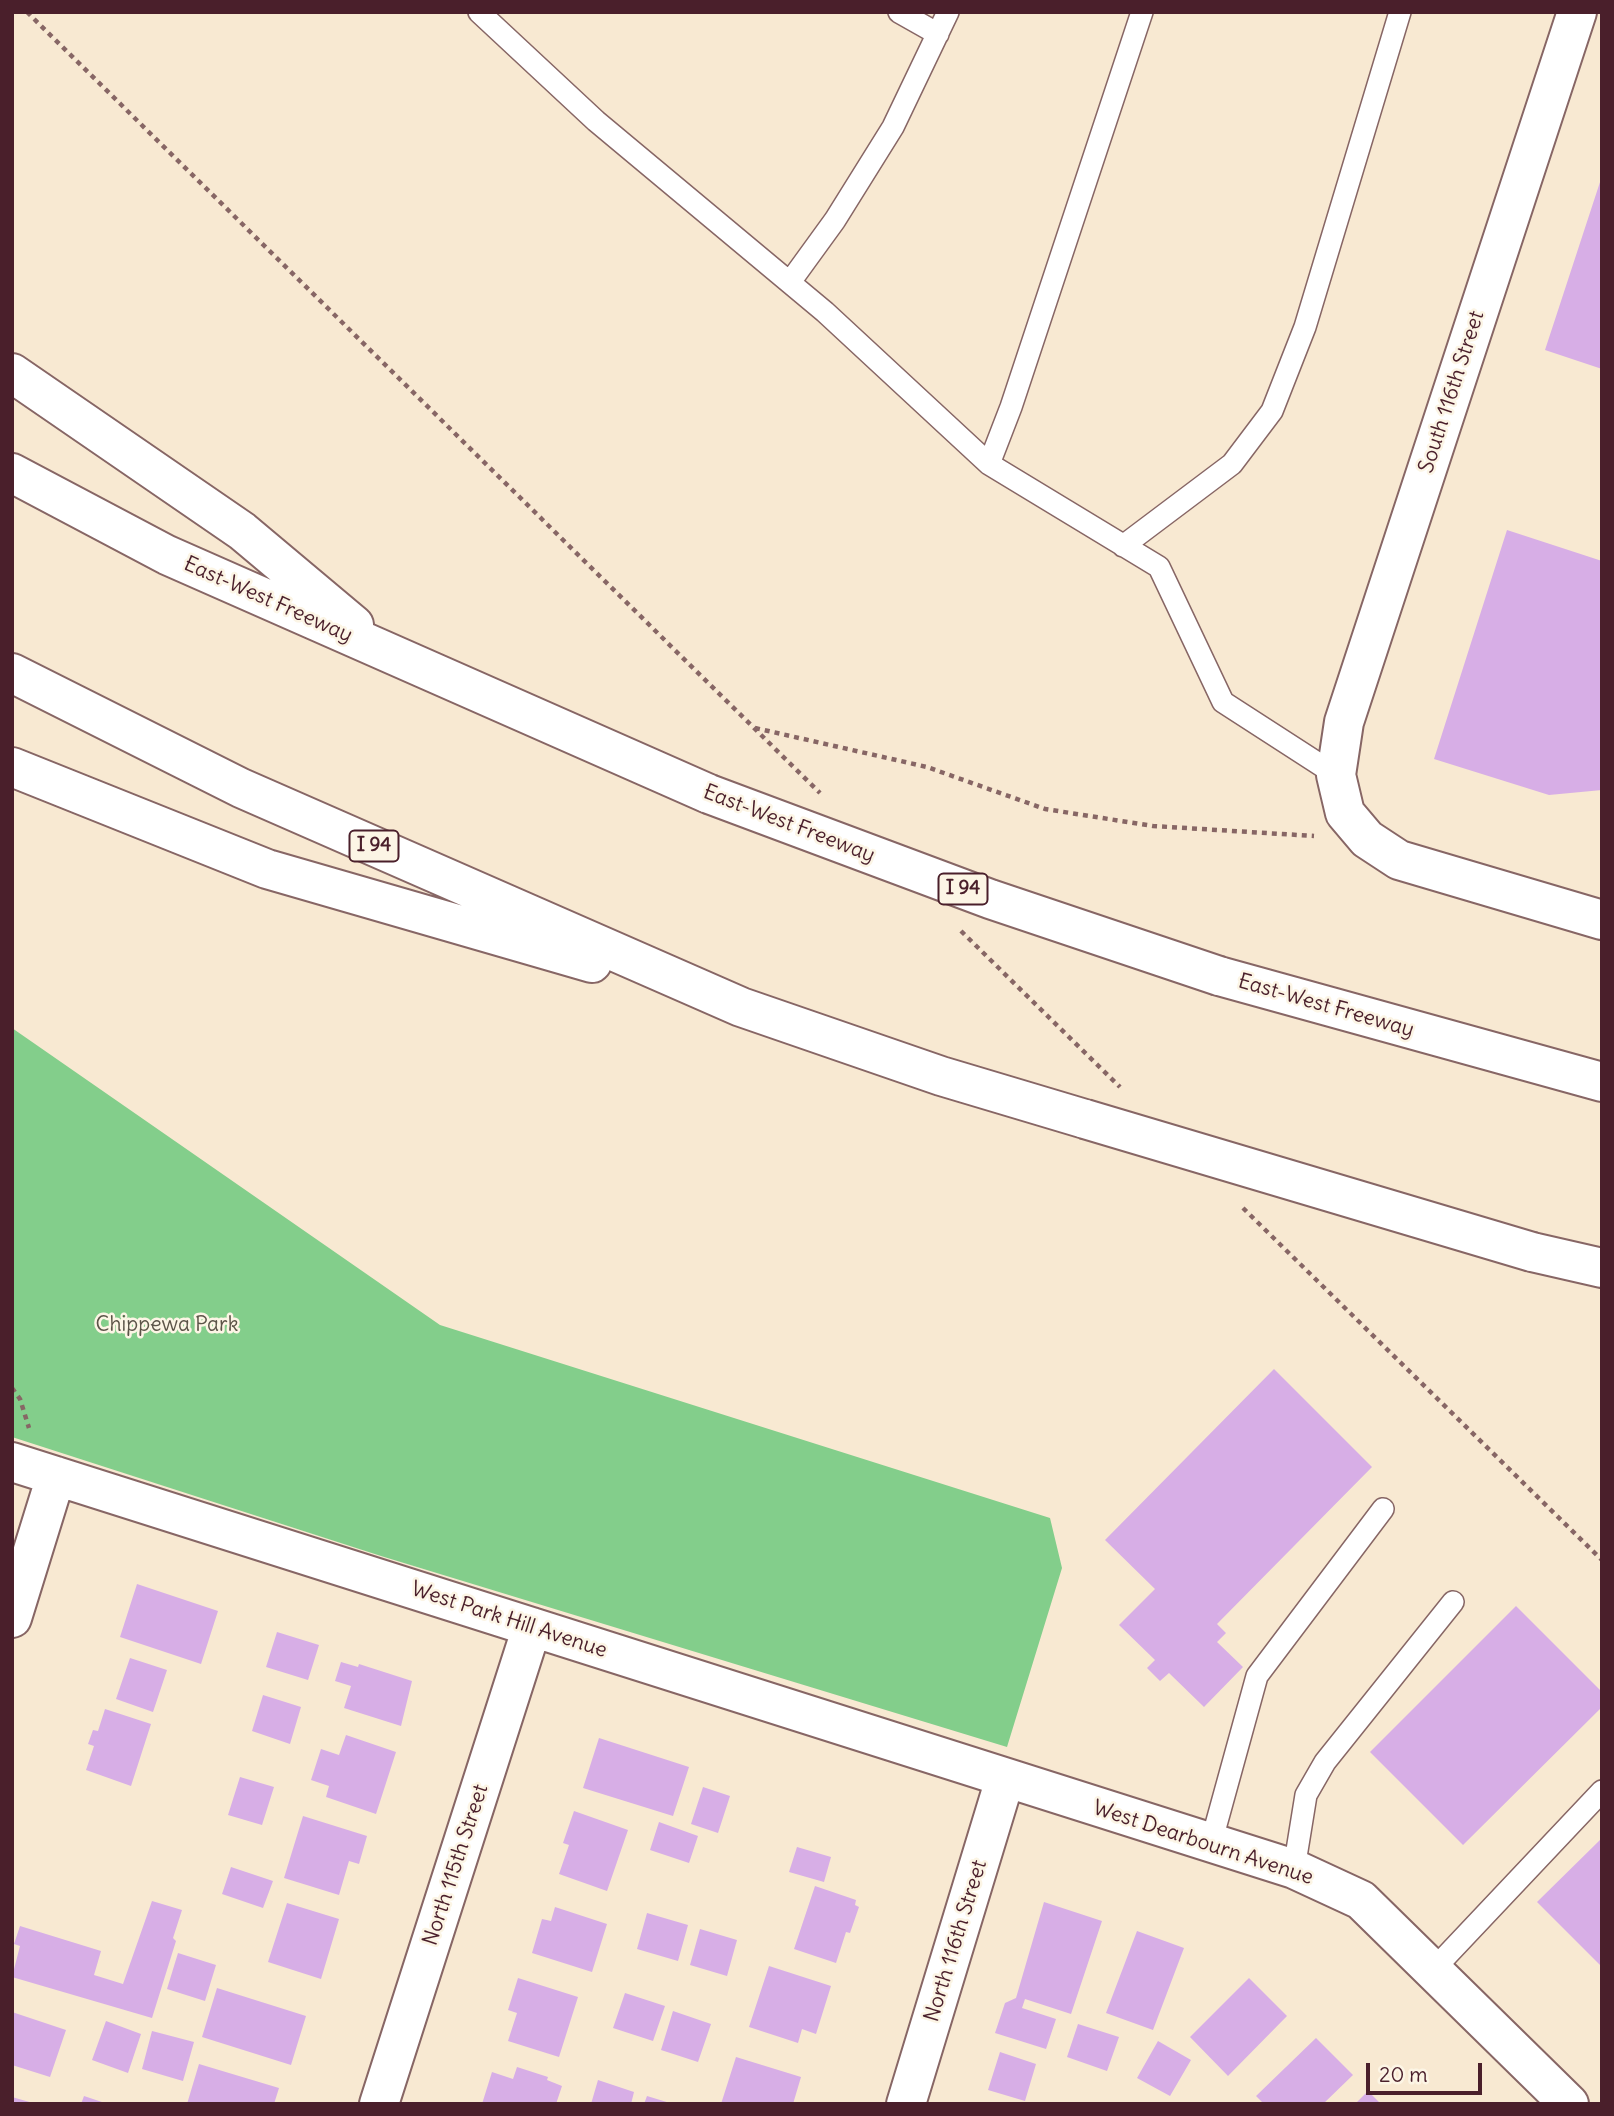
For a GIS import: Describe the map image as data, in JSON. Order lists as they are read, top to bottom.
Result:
{
  "streets": {
    "main road": [
      "South 116th Street",
      "East-West Freeway",
      "I 94",
      "West Park Hill Avenue",
      "West Dearbourn Avenue",
      "North 115th Street",
      "North 116th Street"
    ]
  },
  "crossings": [
    ["West Park Hill Avenue", "West Dearbourn Avenue"],
    ["West Park Hill Avenue", "North 115th Street"],
    ["West Park Hill Avenue", "North 116th Street"],
    ["West Dearbourn Avenue", "North 116th Street"]
  ],
  "parks": ["Chippewa Park"],
  "scale_bar": "20 m"
}
